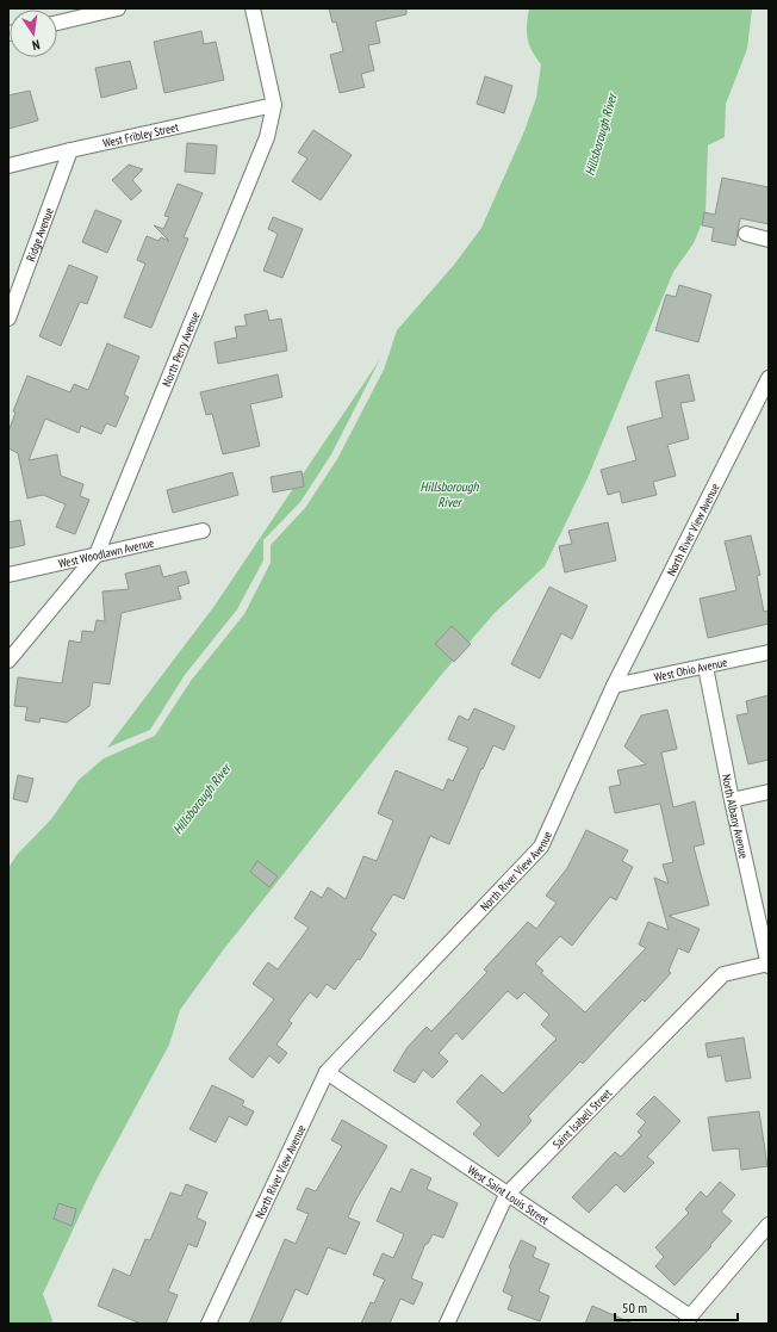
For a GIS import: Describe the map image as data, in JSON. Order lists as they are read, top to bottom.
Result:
{
  "streets": {
    "street": [
      "West Fribley Street",
      "Ridge Avenue",
      "North Perry Avenue",
      "North River View Avenue",
      "West Woodlawn Avenue",
      "West Ohio Avenue",
      "North Albany Avenue",
      "Saint Isabell Street",
      "West Saint Louis Street"
    ]
  },
  "crossings": [
    ["West Fribley Street", "Ridge Avenue"],
    ["West Fribley Street", "North Perry Avenue"],
    ["North Perry Avenue", "West Woodlawn Avenue"],
    ["North River View Avenue", "West Ohio Avenue"],
    ["North River View Avenue", "West Saint Louis Street"],
    ["West Ohio Avenue", "North Albany Avenue"],
    ["North Albany Avenue", "Saint Isabell Street"],
    ["Saint Isabell Street", "West Saint Louis Street"]
  ],
  "water": ["Hillsborough River"],
  "scale_bar": "50 m",
  "north": "bottom"
}
